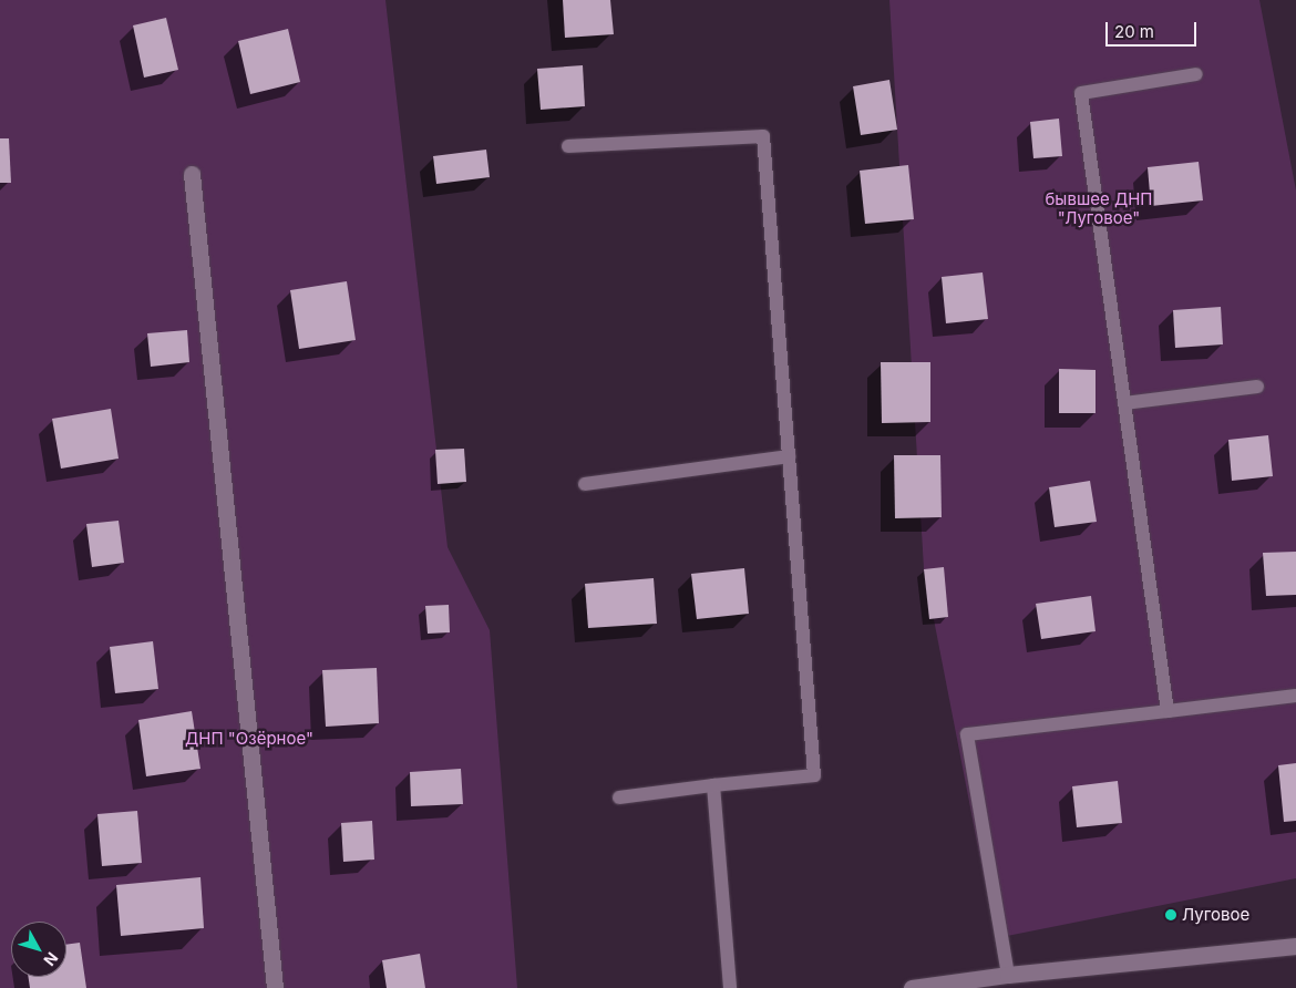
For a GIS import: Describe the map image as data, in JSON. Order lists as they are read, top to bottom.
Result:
{
  "parks": ["бывшее ДНП \"Луговое\"", "ДНП \"Озёрное\""],
  "places": ["Луговое"],
  "scale_bar": "20 m",
  "north": "bottom right"
}
